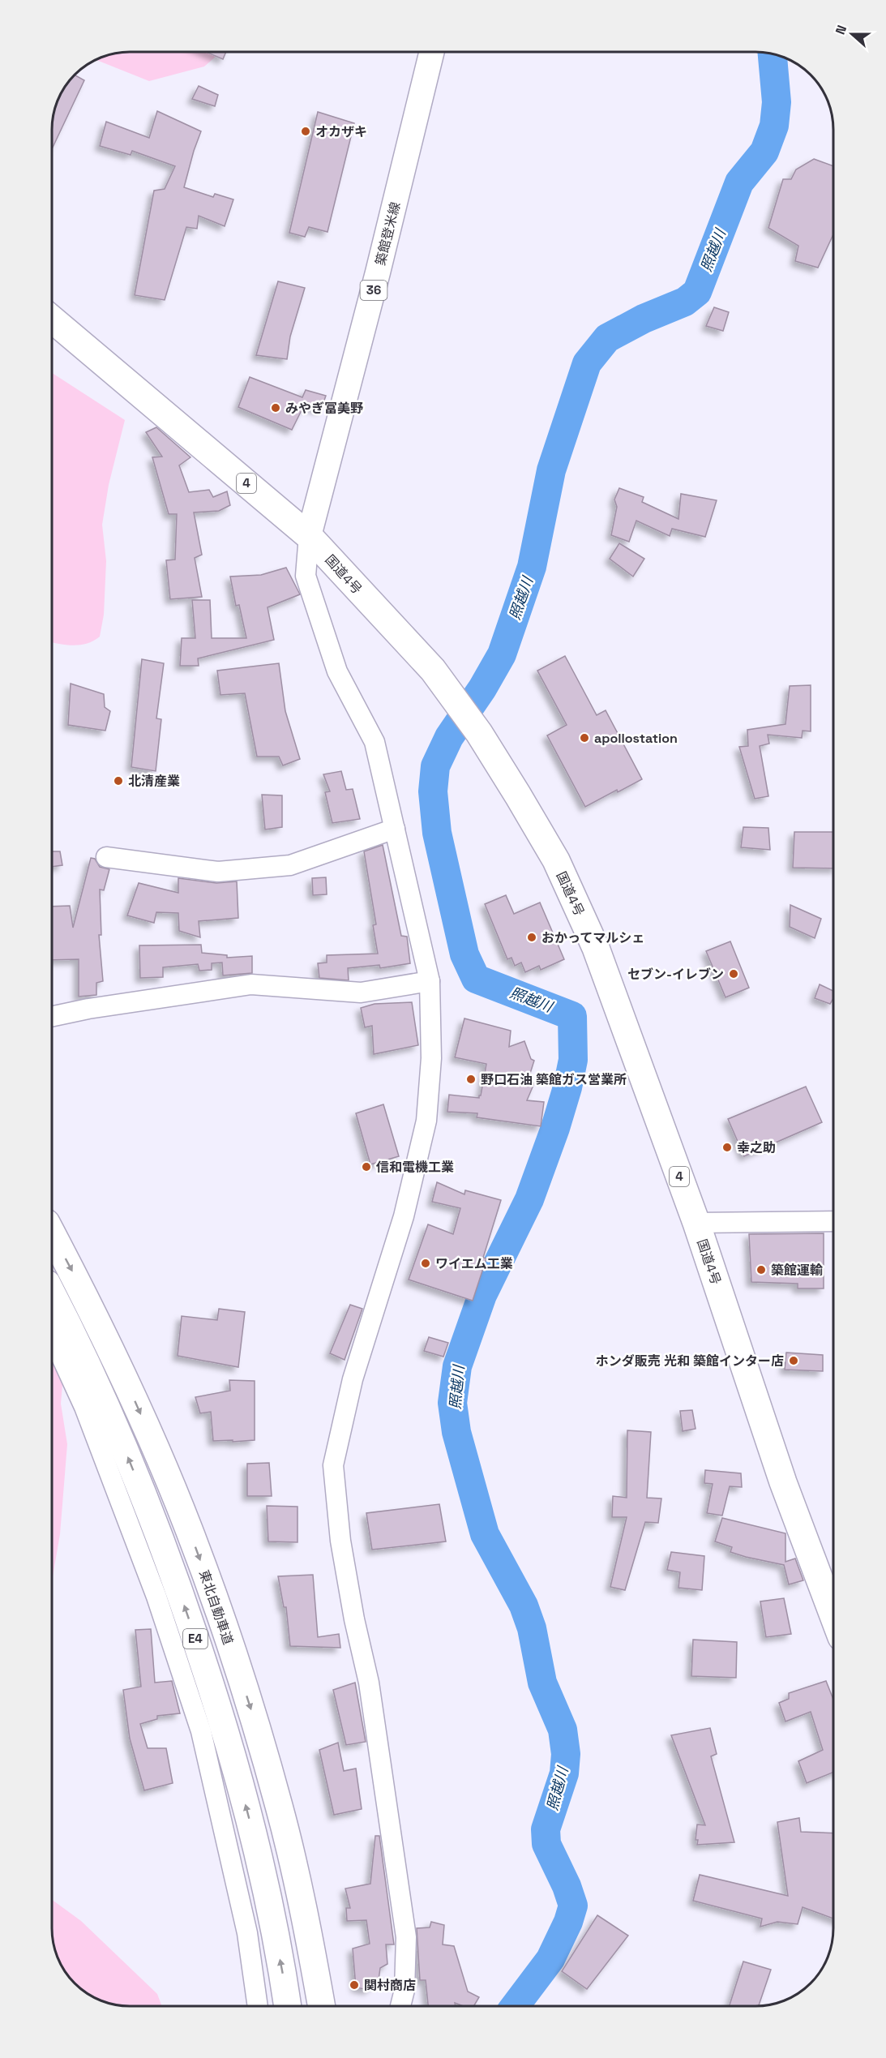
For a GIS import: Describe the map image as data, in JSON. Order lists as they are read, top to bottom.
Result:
{
  "streets": {
    "highway": [
      "4",
      "国道4号",
      "東北自動車道",
      "E4"
    ],
    "main road": ["築館登米線", "36"]
  },
  "crossings": [
    ["築館登米線", "国道4号"]
  ],
  "water": ["照越川"],
  "places": [
    "オカザキ",
    "みやぎ冨美野",
    "apollostation",
    "北清産業",
    "おかってマルシェ",
    "セブン-イレブン",
    "野口石油 築館ガス営業所",
    "幸之助",
    "信和電機工業",
    "ワイエム工業",
    "築館運輸",
    "ホンダ販売 光和 築館インター店",
    "関村商店"
  ],
  "north": "left"
}
